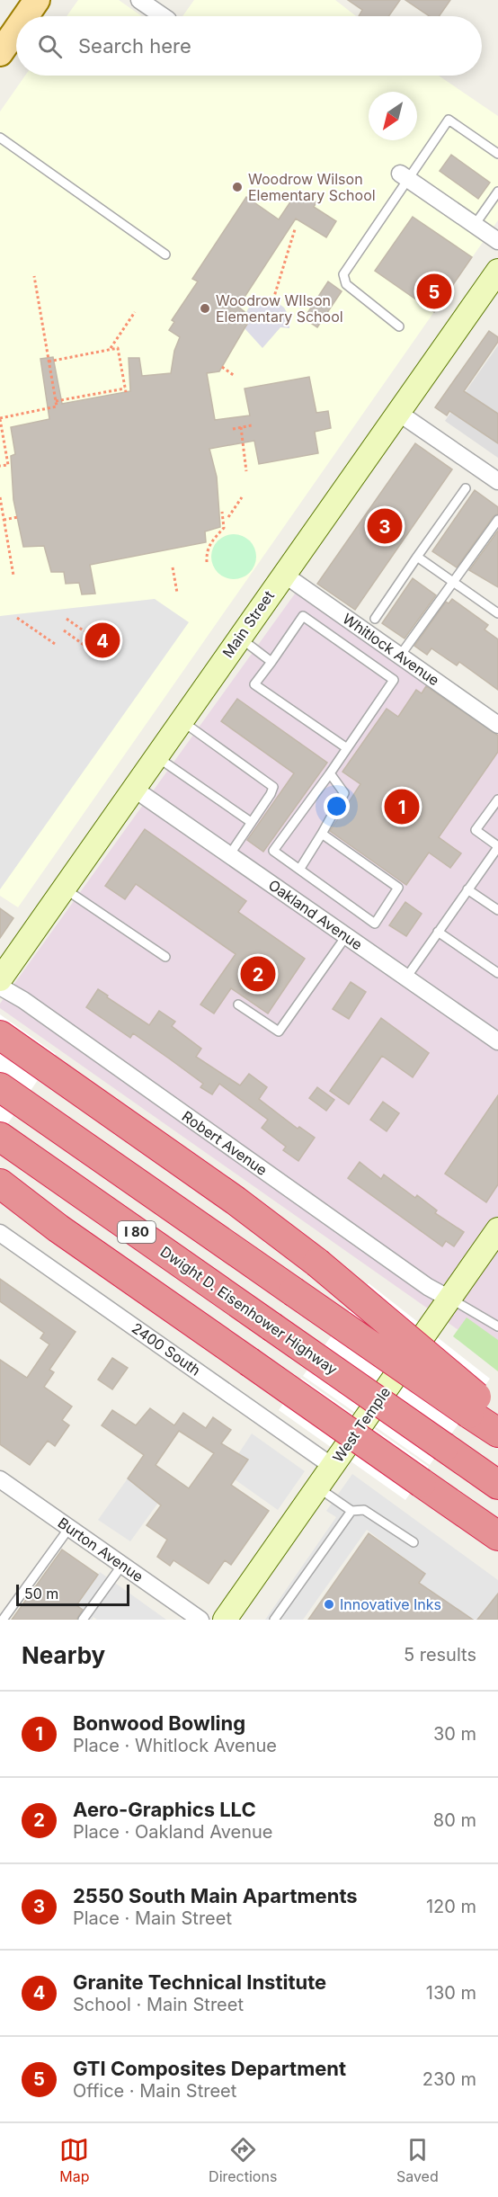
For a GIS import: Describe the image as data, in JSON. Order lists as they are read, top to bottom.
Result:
{
  "streets": {
    "highway": ["I 80", "Dwight D. Eisenhower Highway"],
    "street": [
      "Main Street",
      "Whitlock Avenue",
      "Oakland Avenue",
      "Robert Avenue",
      "2400 South",
      "West Temple",
      "Burton Avenue"
    ]
  },
  "crossings": [
    ["Main Street", "Whitlock Avenue"],
    ["Main Street", "Oakland Avenue"],
    ["Robert Avenue", "West Temple"],
    ["2400 South", "West Temple"]
  ],
  "places": ["Woodrow Wilson Elementary School", "Woodrow WIlson Elementary School", "Innovative Inks"],
  "scale_bar": "50 m",
  "north": "bottom left",
  "page": {
    "search": "Search here",
    "pins": [
      "5",
      "3",
      "4",
      "1",
      "2"
    ],
    "scale": "50 m",
    "heading": ["Nearby", "5 results"],
    "list": [
      {
        "mark": "1",
        "name": "Bonwood Bowling",
        "note": "Place · Whitlock Avenue",
        "value": "30 m"
      },
      {
        "mark": "2",
        "name": "Aero-Graphics LLC",
        "note": "Place · Oakland Avenue",
        "value": "80 m"
      },
      {
        "mark": "3",
        "name": "2550 South Main Apartments",
        "note": "Place · Main Street",
        "value": "120 m"
      },
      {
        "mark": "4",
        "name": "Granite Technical Institute",
        "note": "School · Main Street",
        "value": "130 m"
      },
      {
        "mark": "5",
        "name": "GTI Composites Department",
        "note": "Office · Main Street",
        "value": "230 m"
      }
    ],
    "nav": ["Map", "Directions", "Saved"]
  }
}
